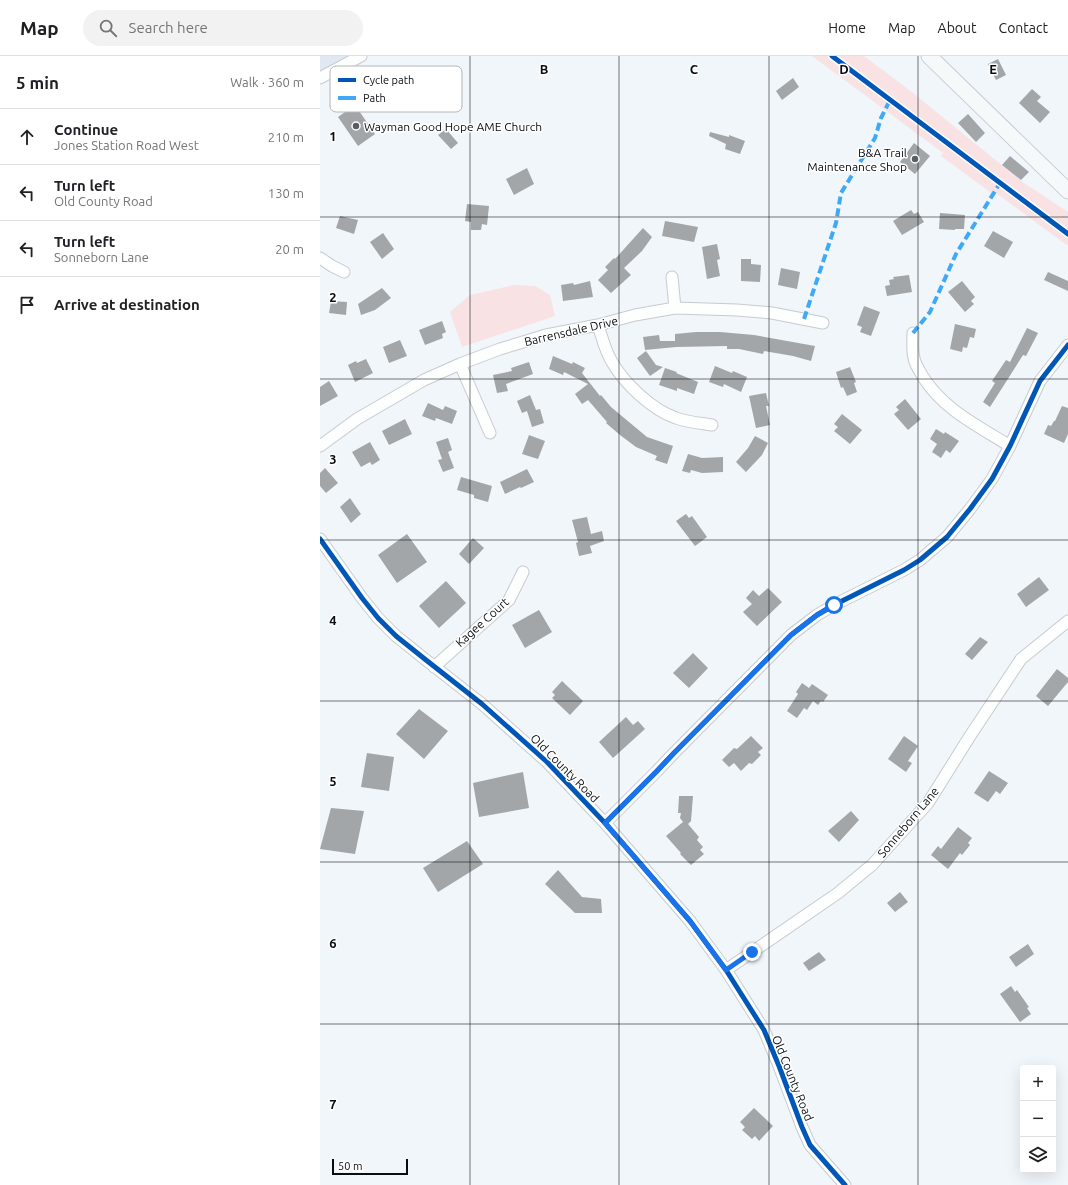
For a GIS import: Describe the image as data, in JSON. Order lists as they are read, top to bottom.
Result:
{
  "streets": {
    "street": [
      "Barrensdale Drive",
      "Kagee Court",
      "Old County Road",
      "Sonneborn Lane"
    ]
  },
  "crossings": [
    ["Kagee Court", "Old County Road"],
    ["Old County Road", "Sonneborn Lane"]
  ],
  "places": ["Wayman Good Hope AME Church", "B&A Trail Maintenance Shop"],
  "legend": ["Cycle path", "Path"],
  "scale_bar": "50 m",
  "page": {
    "header": "Map",
    "search": "Search here",
    "nav": [
      "Home",
      "Map",
      "About",
      "Contact"
    ],
    "heading": ["5 min", "Walk · 360 m"],
    "list": [
      ["Continue", "Jones Station Road West", "210 m"],
      ["Turn left", "Old County Road", "130 m"],
      ["Turn left", "Sonneborn Lane", "20 m"],
      "Arrive at destination"
    ],
    "map_buttons": ["+", "−"],
    "scale": "50 m"
  },
  "grid": {
    "columns": [
      "B",
      "C",
      "D",
      "E"
    ],
    "rows": [
      "1",
      "2",
      "3",
      "4",
      "5",
      "6",
      "7"
    ]
  }
}
